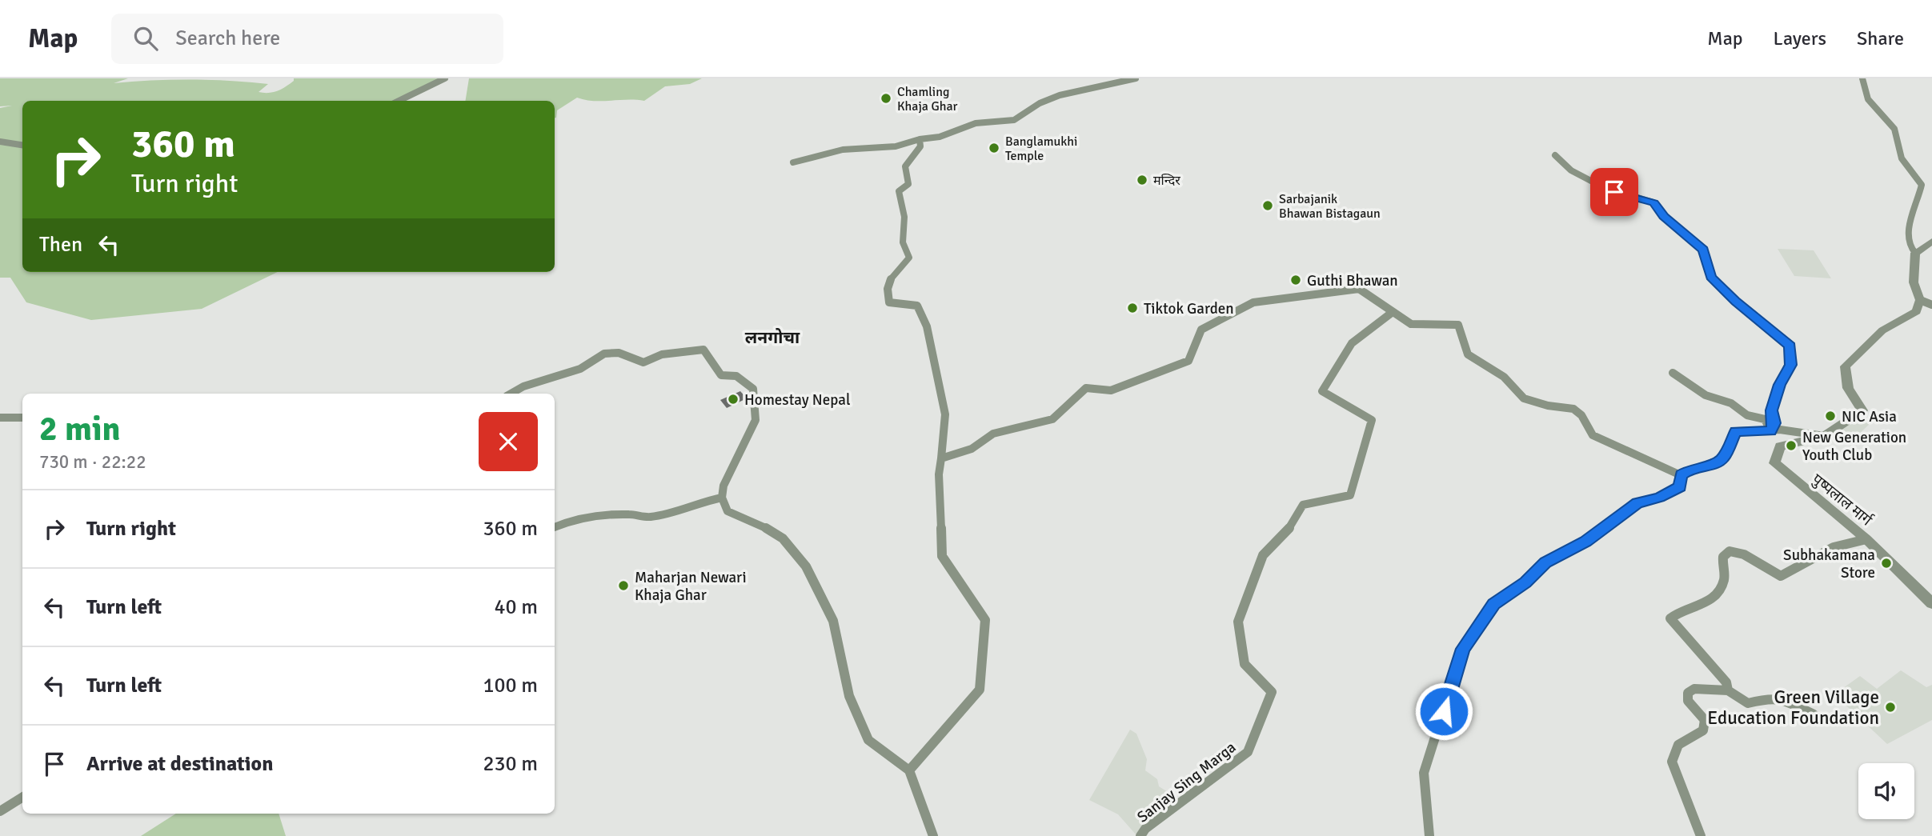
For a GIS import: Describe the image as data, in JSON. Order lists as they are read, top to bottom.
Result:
{
  "streets": {
    "street": ["पुष्पलाल मार्ग", "Sanjay Sing Marga"]
  },
  "districts": ["लनगोचा"],
  "places": [
    "Chamling Khaja Ghar",
    "Banglamukhi Temple",
    "मन्दिर",
    "Sarbajanik Bhawan Bistagaun",
    "Guthi Bhawan",
    "Tiktok Garden",
    "Homestay Nepal",
    "NIC Asia",
    "New Generation Youth Club",
    "Subhakamana Store",
    "Maharjan Newari Khaja Ghar",
    "Green Village Education Foundation"
  ],
  "page": {
    "header": "Map",
    "search": "Search here",
    "nav": ["Map", "Layers", "Share"],
    "turn": ["360 m", "Turn right"],
    "then": "Then",
    "heading": ["2 min", "730 m · 22:22"],
    "list": [
      {
        "name": "Turn right",
        "value": "360 m"
      },
      {
        "name": "Turn left",
        "value": "40 m"
      },
      {
        "name": "Turn left",
        "value": "100 m"
      },
      {
        "name": "Arrive at destination",
        "value": "230 m"
      }
    ]
  }
}
